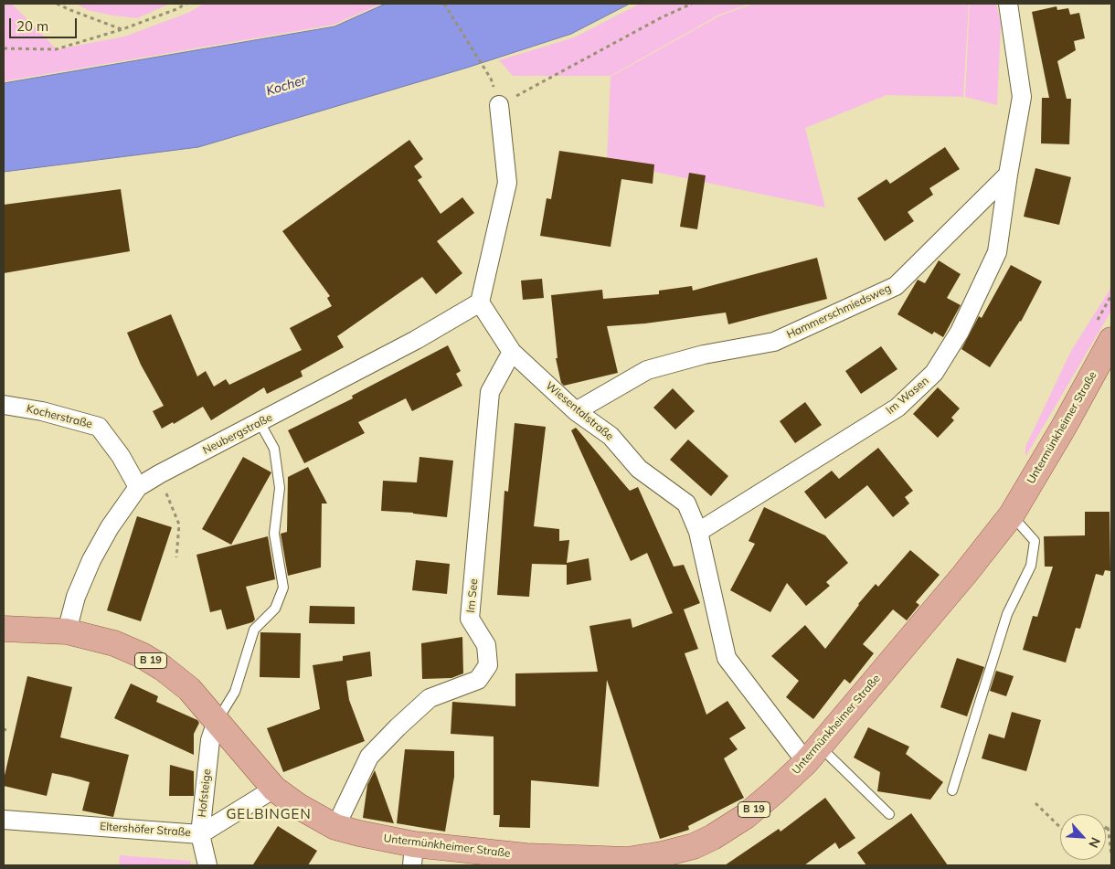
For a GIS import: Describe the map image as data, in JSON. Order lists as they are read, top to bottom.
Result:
{
  "streets": {
    "main road": ["Untermünkheimer Straße", "B 19"],
    "street": [
      "Hammerschmiedsweg",
      "Im Wasen",
      "Wiesentalstraße",
      "Kocherstraße",
      "Neubergstraße",
      "Im See",
      "Hofsteige",
      "Eltershöfer Straße"
    ]
  },
  "crossings": [
    ["Hammerschmiedsweg", "Im Wasen"],
    ["Hammerschmiedsweg", "Wiesentalstraße"],
    ["Im Wasen", "Wiesentalstraße"],
    ["Wiesentalstraße", "Untermünkheimer Straße"],
    ["Wiesentalstraße", "Neubergstraße"],
    ["Wiesentalstraße", "Im See"],
    ["Kocherstraße", "Neubergstraße"],
    ["Untermünkheimer Straße", "Im See"],
    ["Untermünkheimer Straße", "B 19"],
    ["Untermünkheimer Straße", "Hofsteige"],
    ["Untermünkheimer Straße", "Eltershöfer Straße"],
    ["Neubergstraße", "B 19"],
    ["B 19", "Hofsteige"],
    ["Hofsteige", "Eltershöfer Straße"]
  ],
  "districts": ["GELBINGEN"],
  "water": ["Kocher"],
  "scale_bar": "20 m",
  "north": "bottom right"
}
